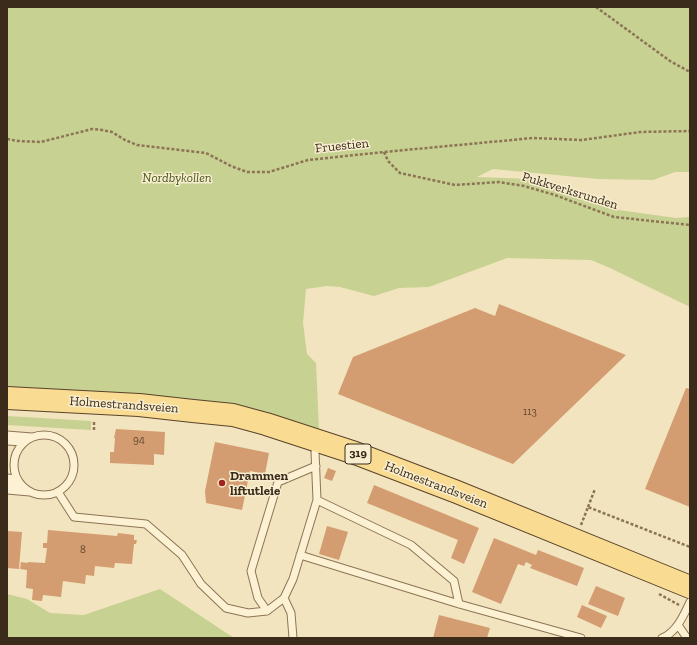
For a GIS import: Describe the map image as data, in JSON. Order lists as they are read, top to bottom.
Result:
{
  "streets": {
    "main road": ["Holmestrandsveien", "319"],
    "path": ["Fruestien", "Pukkverksrunden"]
  },
  "crossings": [
    ["Fruestien", "Pukkverksrunden"]
  ],
  "parks": ["Nordbykollen"],
  "places": ["Drammen liftutleie"],
  "house_numbers": ["113", "94", "8"]
}
